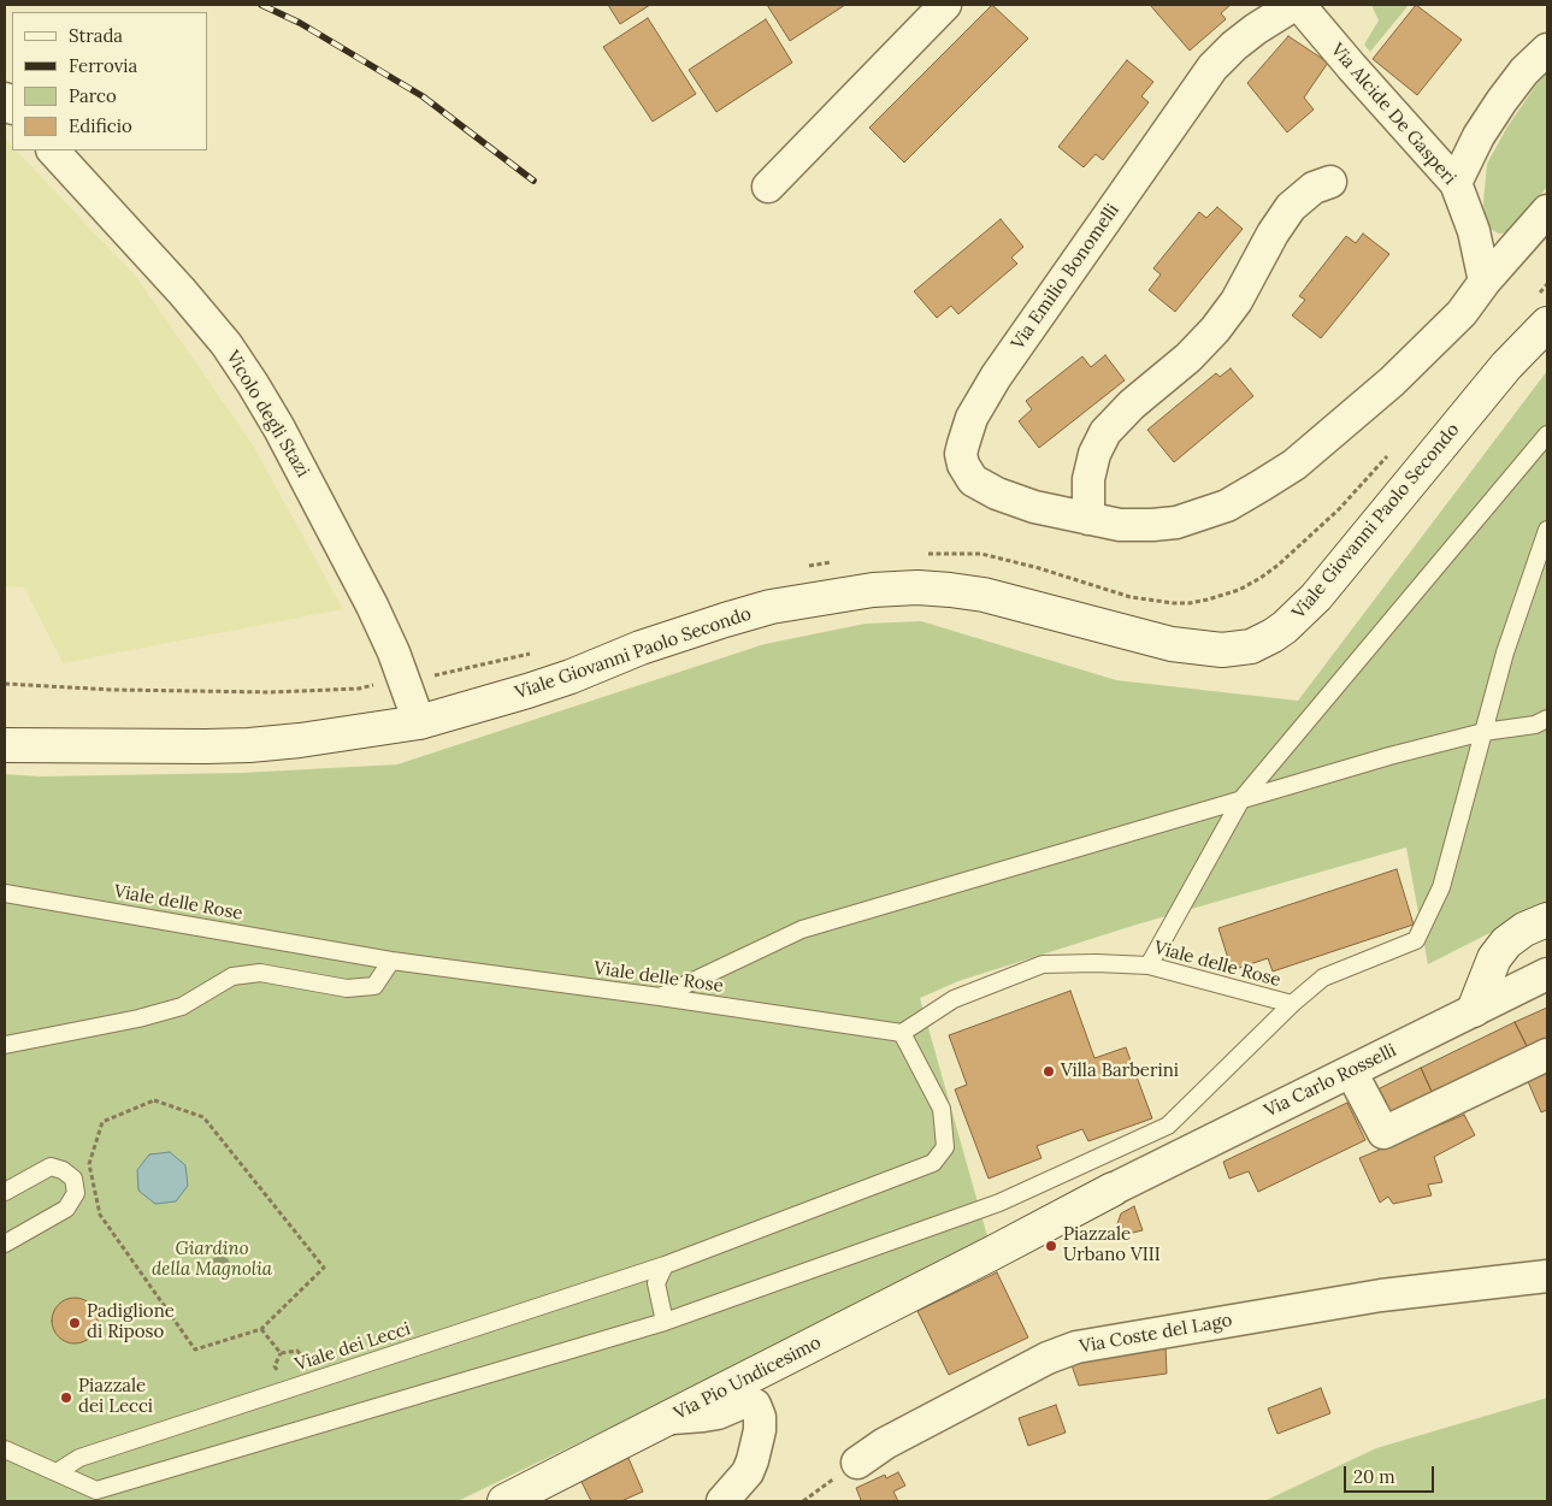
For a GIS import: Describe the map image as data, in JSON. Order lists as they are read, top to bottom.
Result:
{
  "streets": {
    "main road": ["Viale Giovanni Paolo Secondo", "Via Pio Undicesimo"],
    "street": [
      "Via Alcide De Gasperi",
      "Via Emilio Bonomelli",
      "Vicolo degli Stazi",
      "Via Carlo Rosselli",
      "Via Coste del Lago"
    ],
    "lane": ["Viale delle Rose", "Viale dei Lecci"]
  },
  "crossings": [
    ["Via Alcide De Gasperi", "Via Emilio Bonomelli"],
    ["Vicolo degli Stazi", "Viale Giovanni Paolo Secondo"],
    ["Viale delle Rose", "Viale dei Lecci"],
    ["Via Carlo Rosselli", "Via Pio Undicesimo"]
  ],
  "parks": ["Giardino della Magnolia"],
  "places": [
    "Villa Barberini",
    "Piazzale Urbano VIII",
    "Padiglione di Riposo",
    "Piazzale dei Lecci"
  ],
  "legend": [
    "Strada",
    "Ferrovia",
    "Parco",
    "Edificio"
  ],
  "scale_bar": "20 m"
}
